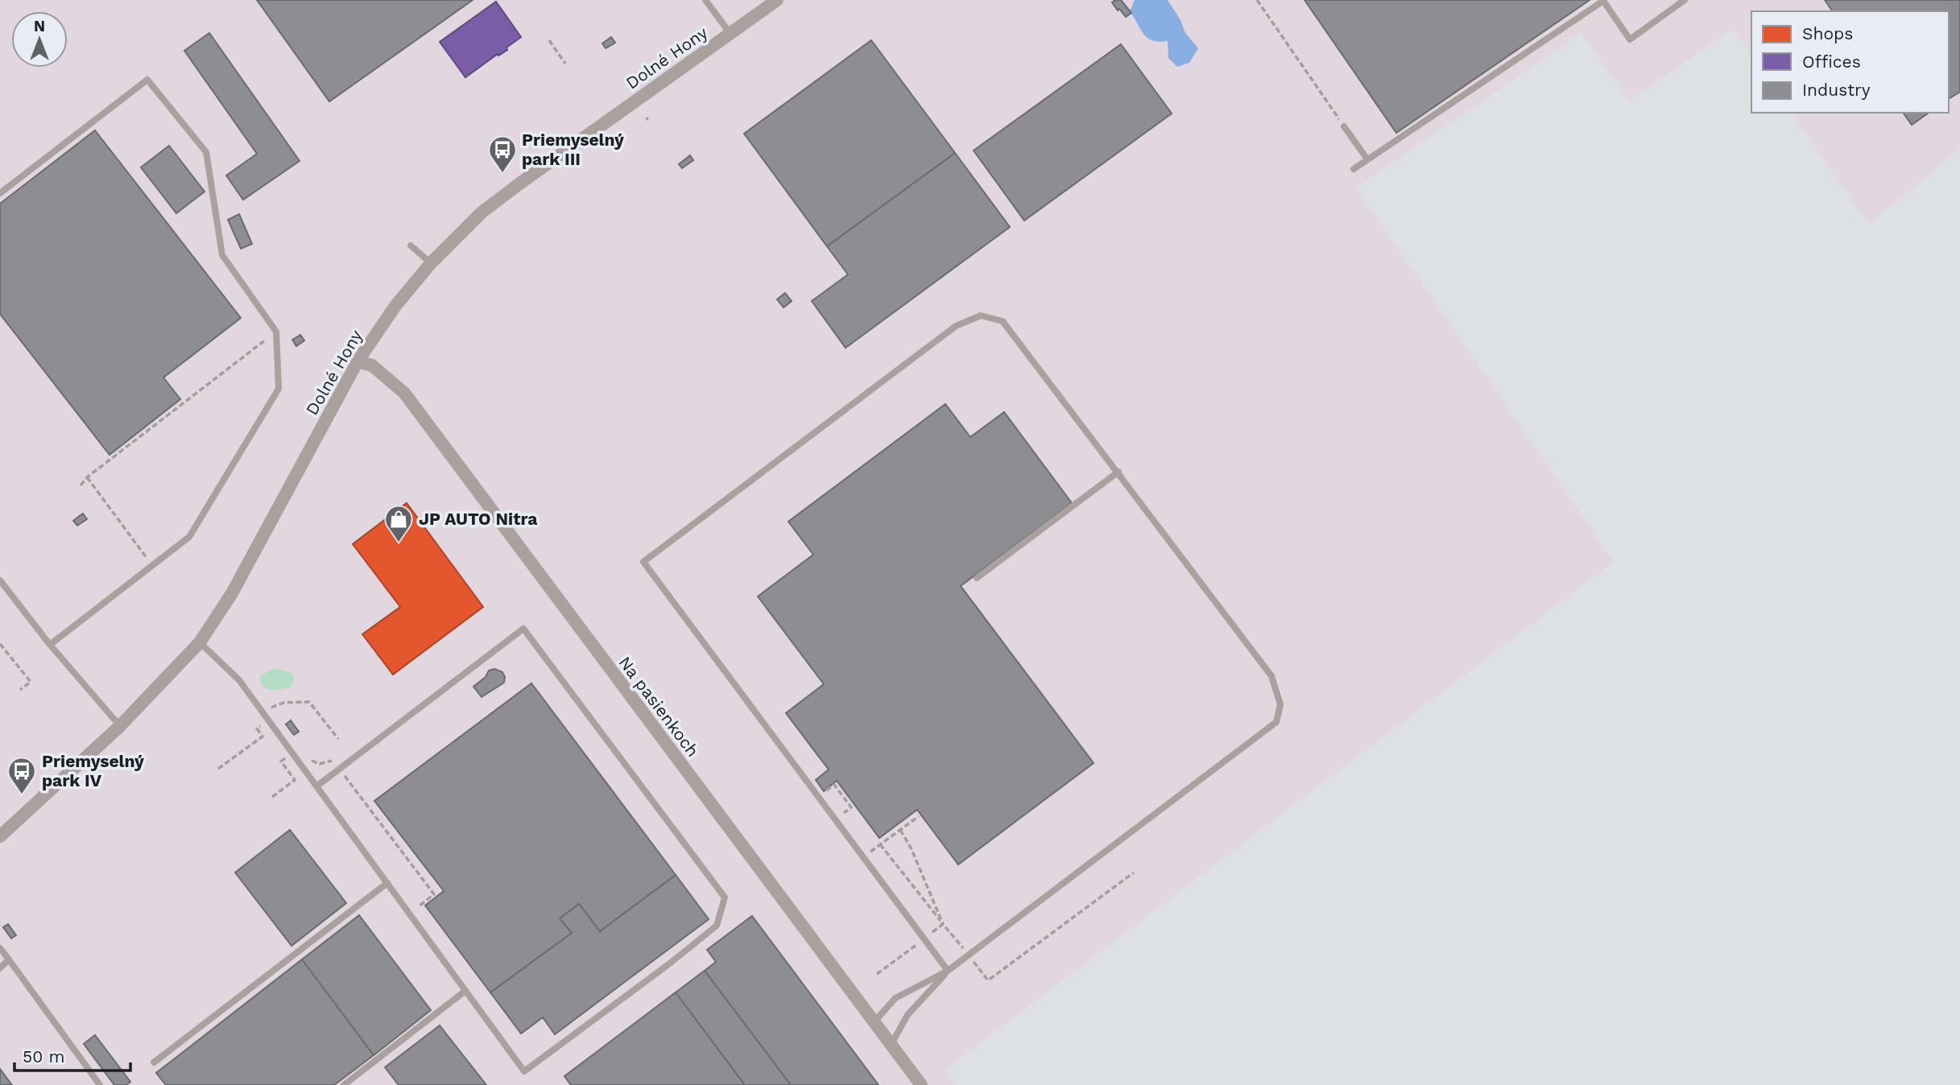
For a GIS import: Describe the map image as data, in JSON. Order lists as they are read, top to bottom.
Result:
{
  "streets": {
    "street": ["Dolné Hony", "Na pasienkoch"]
  },
  "crossings": [
    ["Dolné Hony", "Na pasienkoch"]
  ],
  "places": {
    "bus stop": ["Priemyselný park III", "Priemyselný park IV"],
    "shop": ["JP AUTO Nitra"]
  },
  "legend": ["Shops", "Offices", "Industry"],
  "scale_bar": "50 m",
  "north": "top"
}
